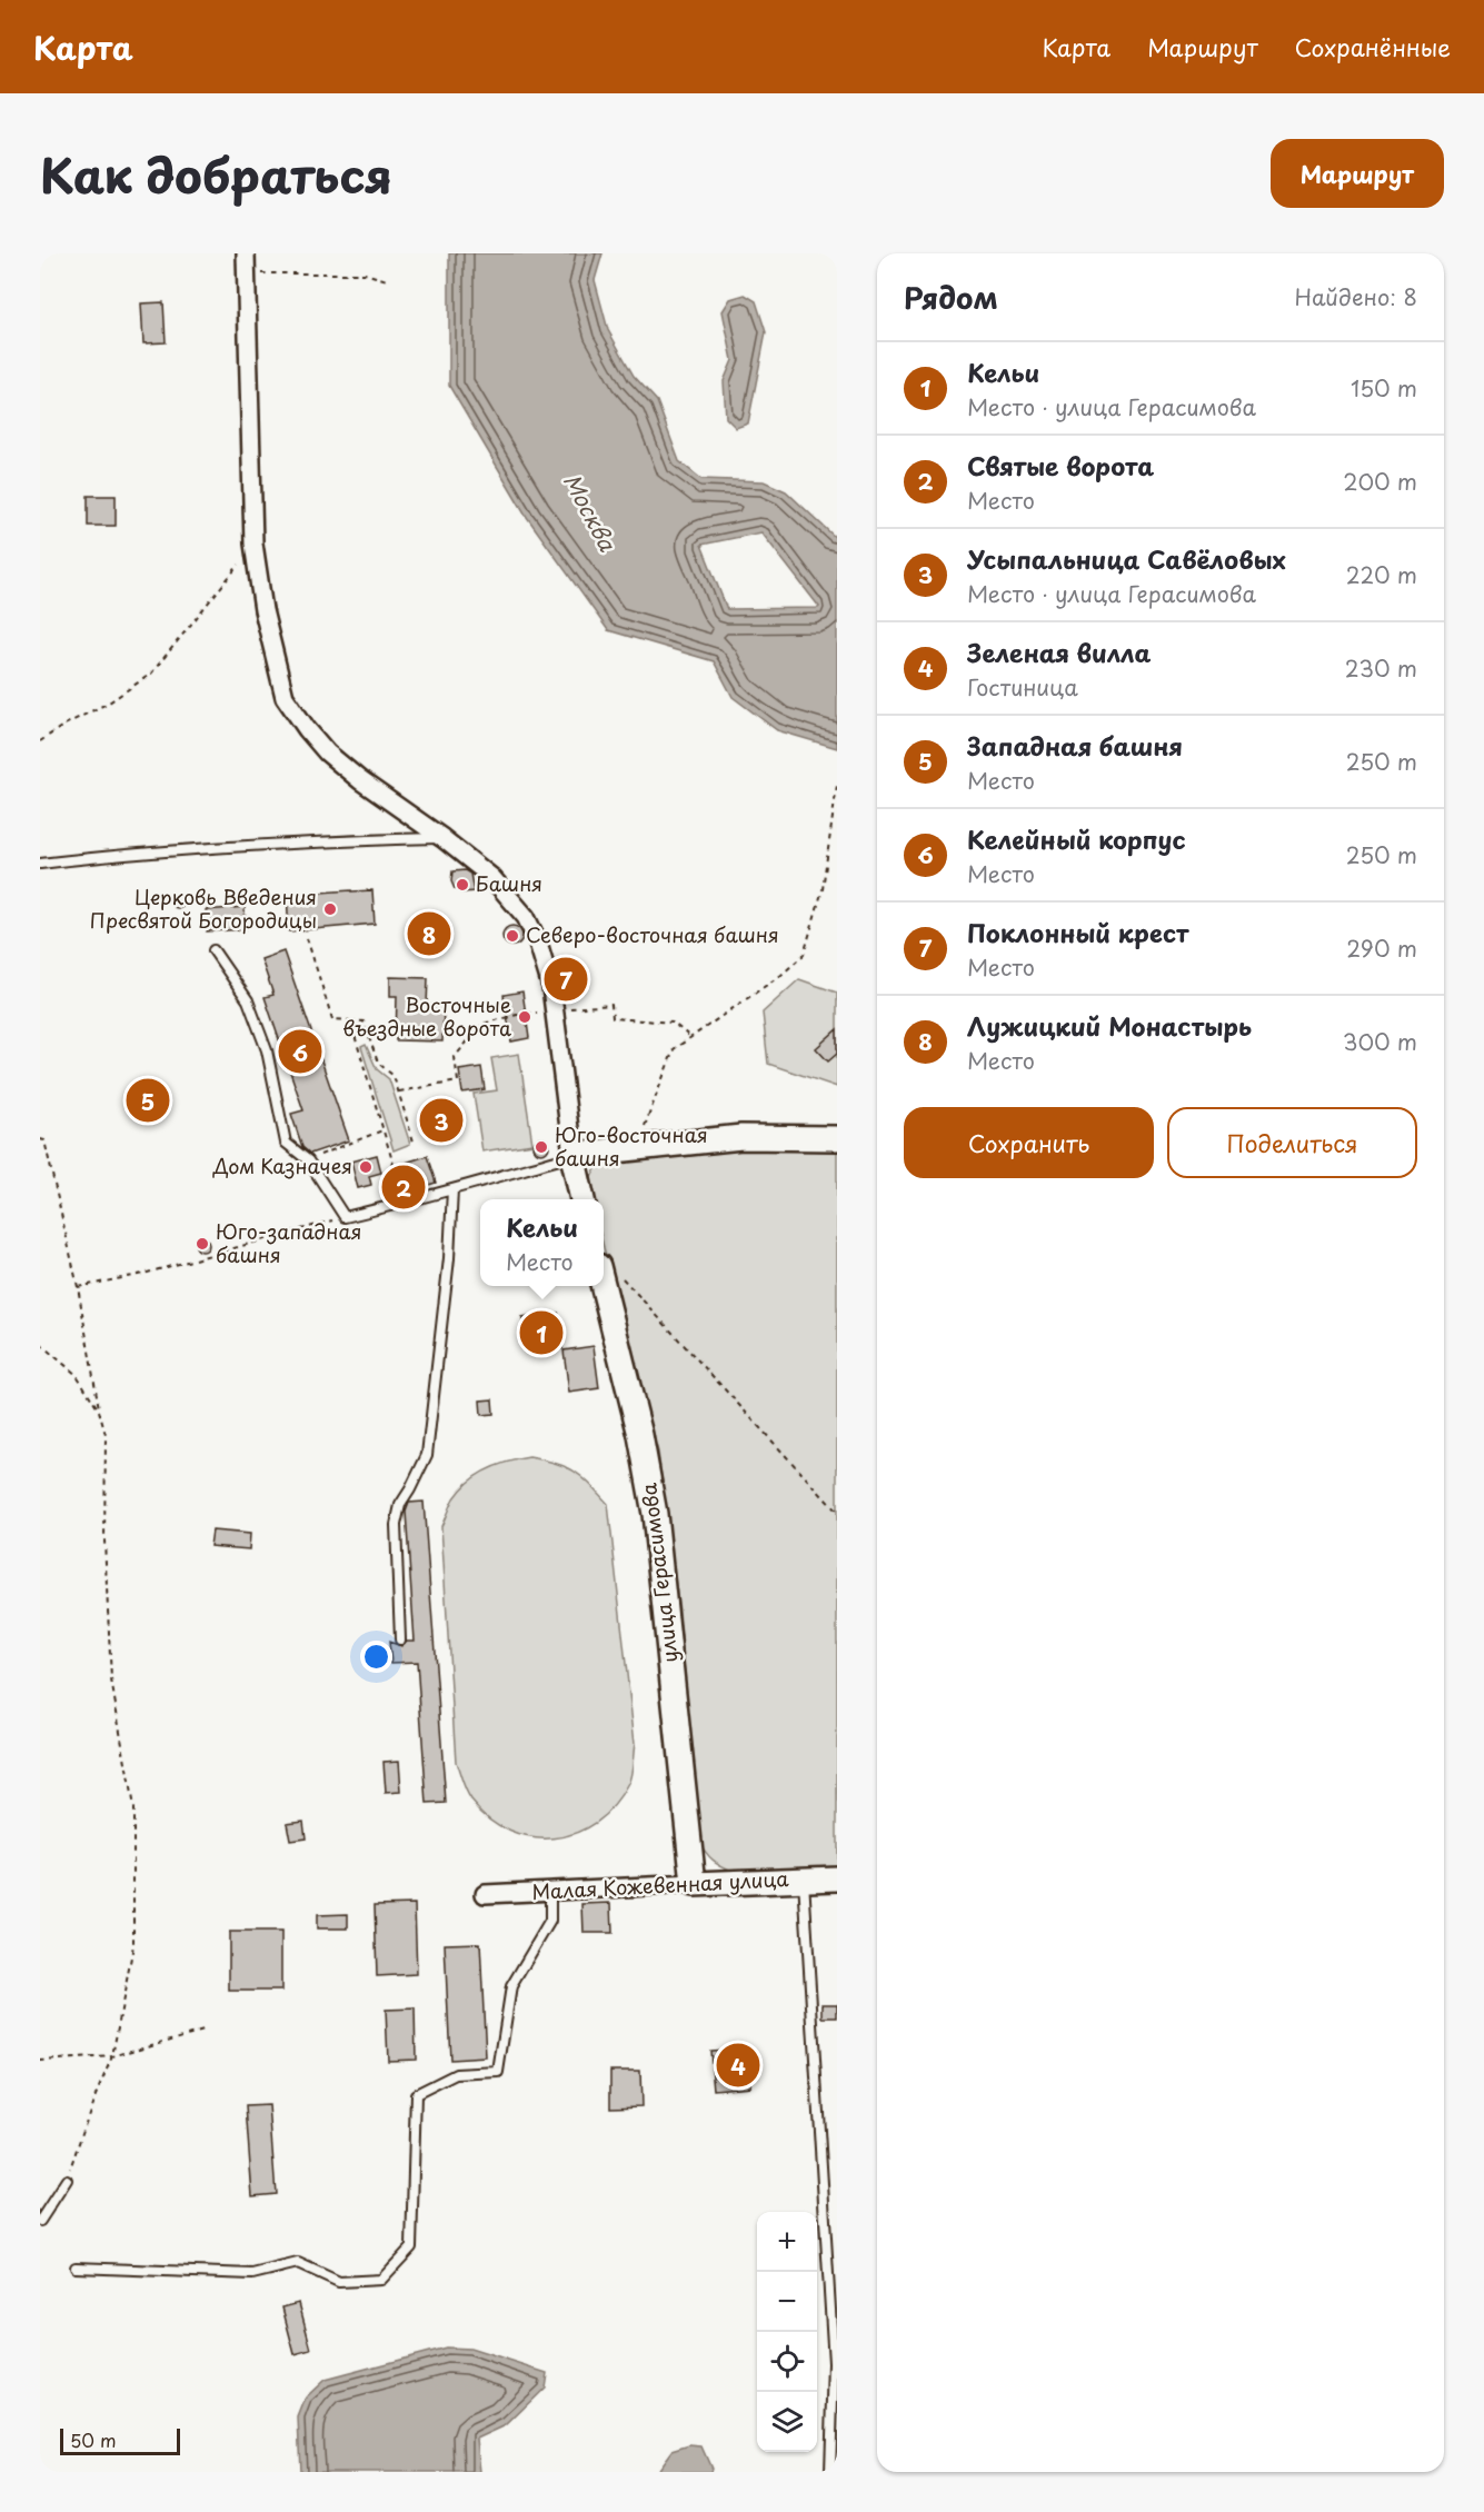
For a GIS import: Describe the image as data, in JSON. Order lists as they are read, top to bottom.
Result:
{
  "streets": {
    "street": ["улица Герасимова", "Малая Кожевенная улица"]
  },
  "crossings": [
    ["улица Герасимова", "Малая Кожевенная улица"]
  ],
  "water": ["Москва"],
  "places": [
    "Башня",
    "Церковь Введения Пресвятой Богородицы",
    "Северо-восточная башня",
    "Восточные въездные ворота",
    "Юго-восточная башня",
    "Дом Казначея",
    "Юго-западная башня"
  ],
  "scale_bar": "50 m",
  "page": {
    "header": "Карта",
    "nav": ["Карта", "Маршрут", "Сохранённые"],
    "title": "Как добраться",
    "buttons": [
      "Маршрут",
      ["Сохранить", "Поделиться"]
    ],
    "heading": ["Рядом", "Найдено: 8"],
    "list": [
      {
        "mark": "1",
        "name": "Кельи",
        "note": "Место · улица Герасимова",
        "value": "150 m"
      },
      {
        "mark": "2",
        "name": "Святые ворота",
        "note": "Место",
        "value": "200 m"
      },
      {
        "mark": "3",
        "name": "Усыпальница Савёловых",
        "note": "Место · улица Герасимова",
        "value": "220 m"
      },
      {
        "mark": "4",
        "name": "Зеленая вилла",
        "note": "Гостиница",
        "value": "230 m"
      },
      {
        "mark": "5",
        "name": "Западная башня",
        "note": "Место",
        "value": "250 m"
      },
      {
        "mark": "6",
        "name": "Келейный корпус",
        "note": "Место",
        "value": "250 m"
      },
      {
        "mark": "7",
        "name": "Поклонный крест",
        "note": "Место",
        "value": "290 m"
      },
      {
        "mark": "8",
        "name": "Лужицкий Монастырь",
        "note": "Место",
        "value": "300 m"
      }
    ],
    "pins": [
      "8",
      "7",
      "6",
      "5",
      "3",
      "2",
      "1",
      "4"
    ],
    "popup": ["Кельи", "Место"],
    "map_buttons": ["+", "−"],
    "scale": "50 m"
  }
}
